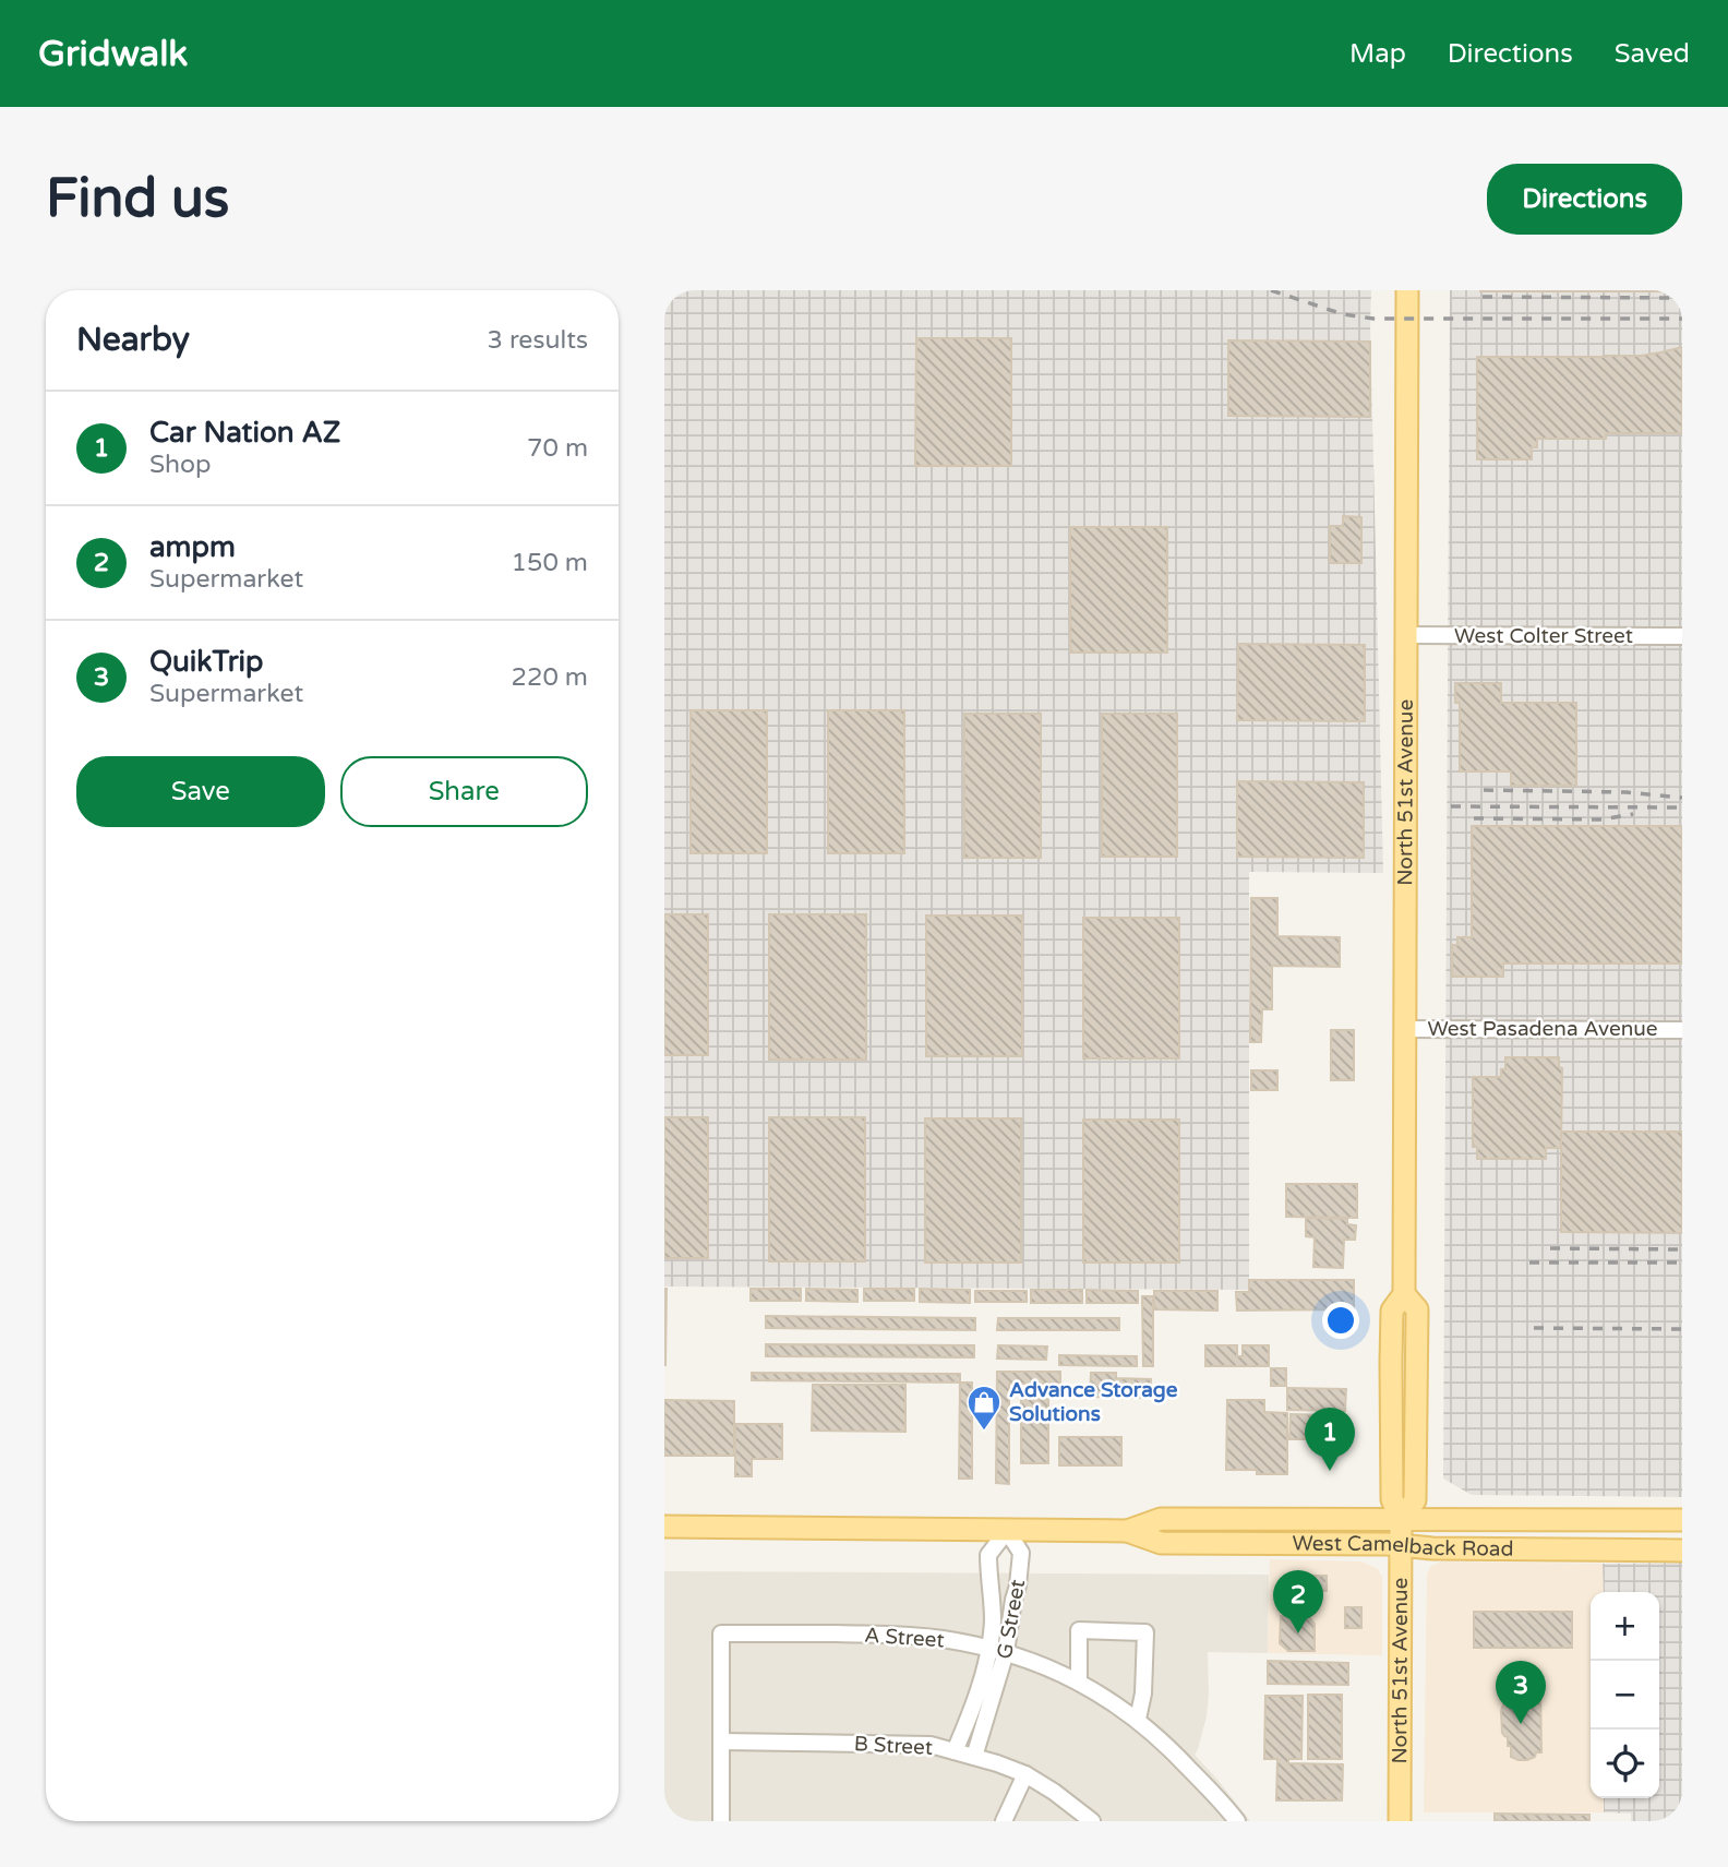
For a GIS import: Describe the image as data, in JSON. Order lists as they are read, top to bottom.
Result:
{
  "streets": {
    "main road": ["North 51st Avenue", "West Camelback Road"],
    "street": [
      "West Colter Street",
      "West Pasadena Avenue",
      "G Street",
      "A Street",
      "B Street"
    ]
  },
  "crossings": [
    ["West Colter Street", "North 51st Avenue"],
    ["North 51st Avenue", "West Pasadena Avenue"],
    ["North 51st Avenue", "West Camelback Road"],
    ["West Camelback Road", "G Street"],
    ["G Street", "A Street"],
    ["G Street", "B Street"],
    ["A Street", "B Street"]
  ],
  "places": {
    "shop": ["Advance Storage Solutions"]
  },
  "page": {
    "header": "Gridwalk",
    "nav": ["Map", "Directions", "Saved"],
    "buttons": [
      "Directions",
      ["Save", "Share"]
    ],
    "title": "Find us",
    "heading": ["Nearby", "3 results"],
    "list": [
      {
        "mark": "1",
        "name": "Car Nation AZ",
        "note": "Shop",
        "value": "70 m"
      },
      {
        "mark": "2",
        "name": "ampm",
        "note": "Supermarket",
        "value": "150 m"
      },
      {
        "mark": "3",
        "name": "QuikTrip",
        "note": "Supermarket",
        "value": "220 m"
      }
    ],
    "pins": ["1", "2", "3"],
    "map_buttons": ["+", "−"]
  }
}
